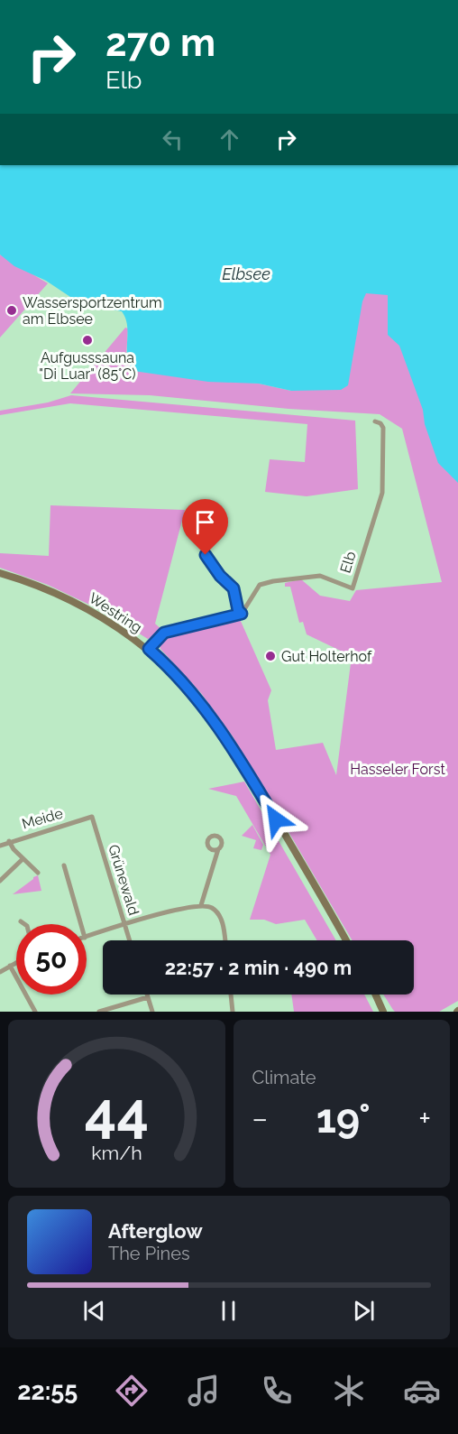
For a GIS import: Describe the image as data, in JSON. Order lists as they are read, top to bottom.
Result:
{
  "streets": {
    "main road": ["Westring"],
    "street": ["Elb", "Meide", "Grünewald"]
  },
  "crossings": [
    ["Meide", "Grünewald"]
  ],
  "water": ["Elbsee"],
  "parks": ["Hasseler Forst"],
  "places": ["Wassersportzentrum am Elbsee", "Aufgusssauna \"Di Luar\" (85°C)", "Gut Holterhof"],
  "page": {
    "turn": ["270 m", "Elb"],
    "limit": "50",
    "trip": "22:57 · 2 min · 490 m",
    "tile": "Climate",
    "heat": ["−", "19°", "+"],
    "song": ["Afterglow", "The Pines"],
    "tabs": "22:55",
    "gauge": ["44", "km/h"]
  }
}
